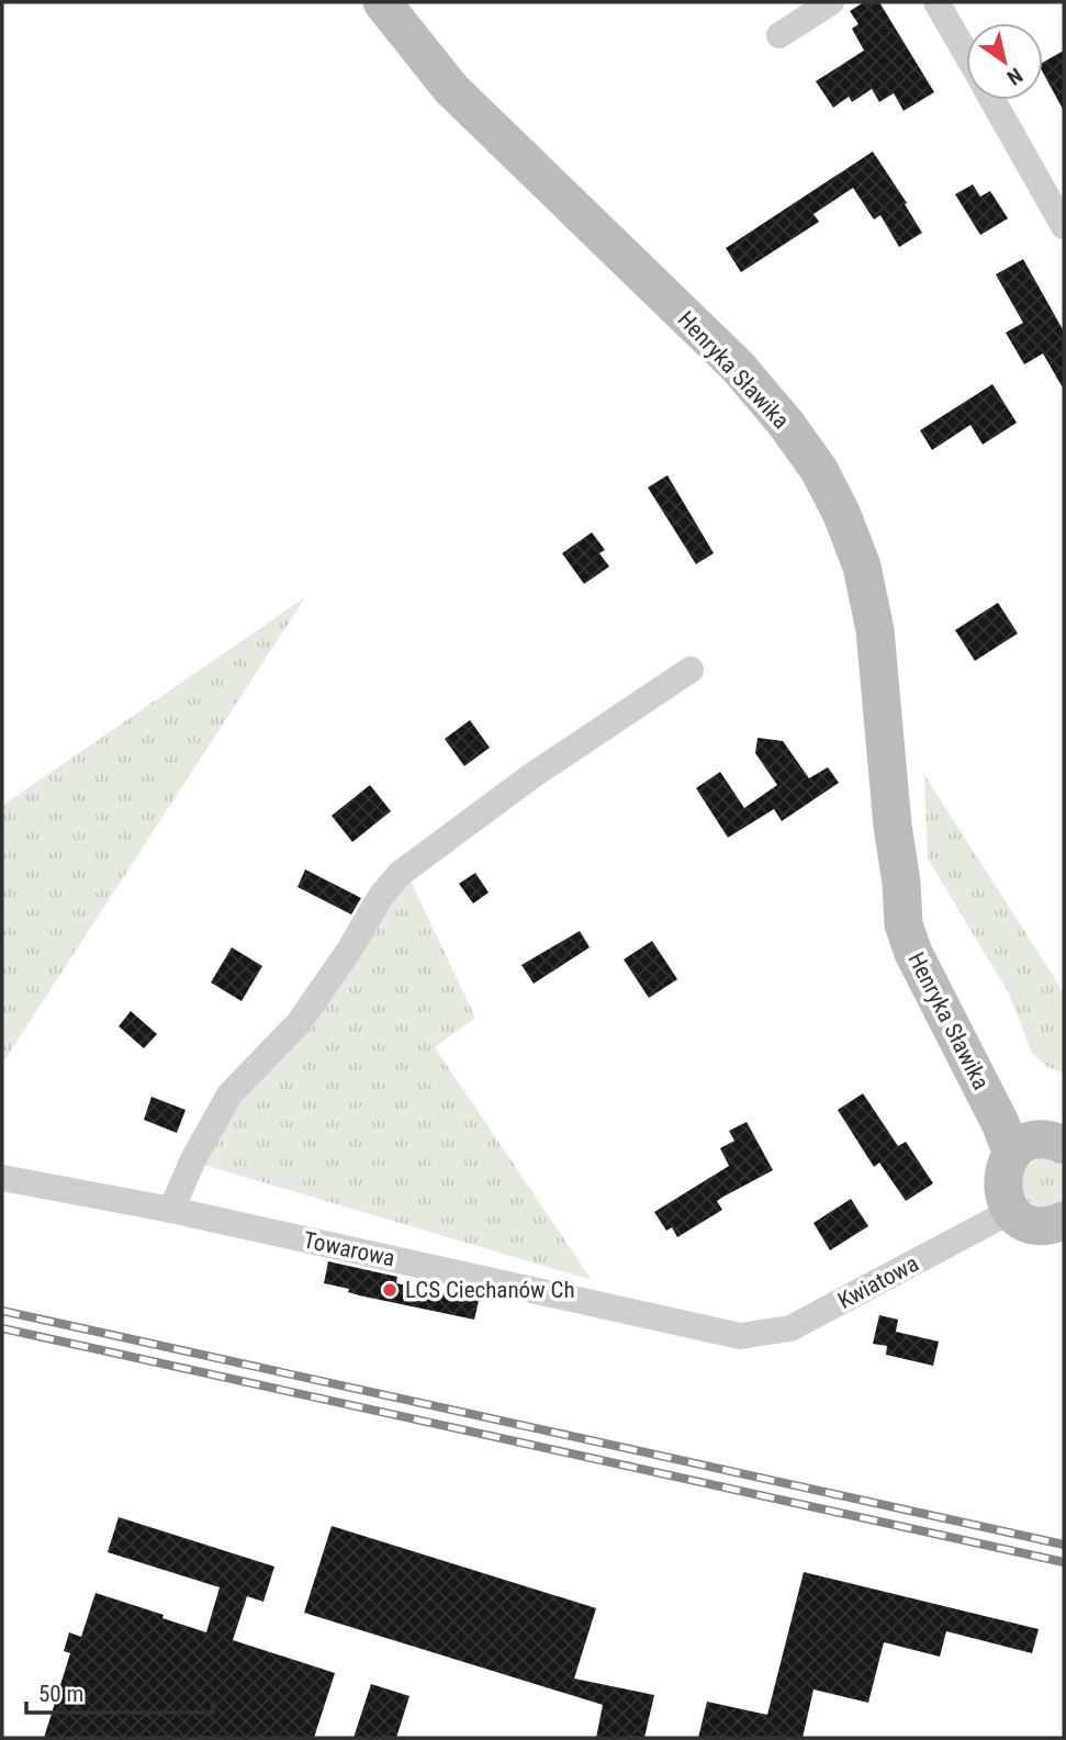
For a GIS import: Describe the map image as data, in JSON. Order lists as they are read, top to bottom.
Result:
{
  "streets": {
    "main road": ["Henryka Sławika"],
    "street": ["Towarowa", "Kwiatowa"]
  },
  "crossings": [
    ["Towarowa", "Kwiatowa"]
  ],
  "places": ["LCS Ciechanów Ch"],
  "scale_bar": "50 m",
  "north": "bottom right"
}
